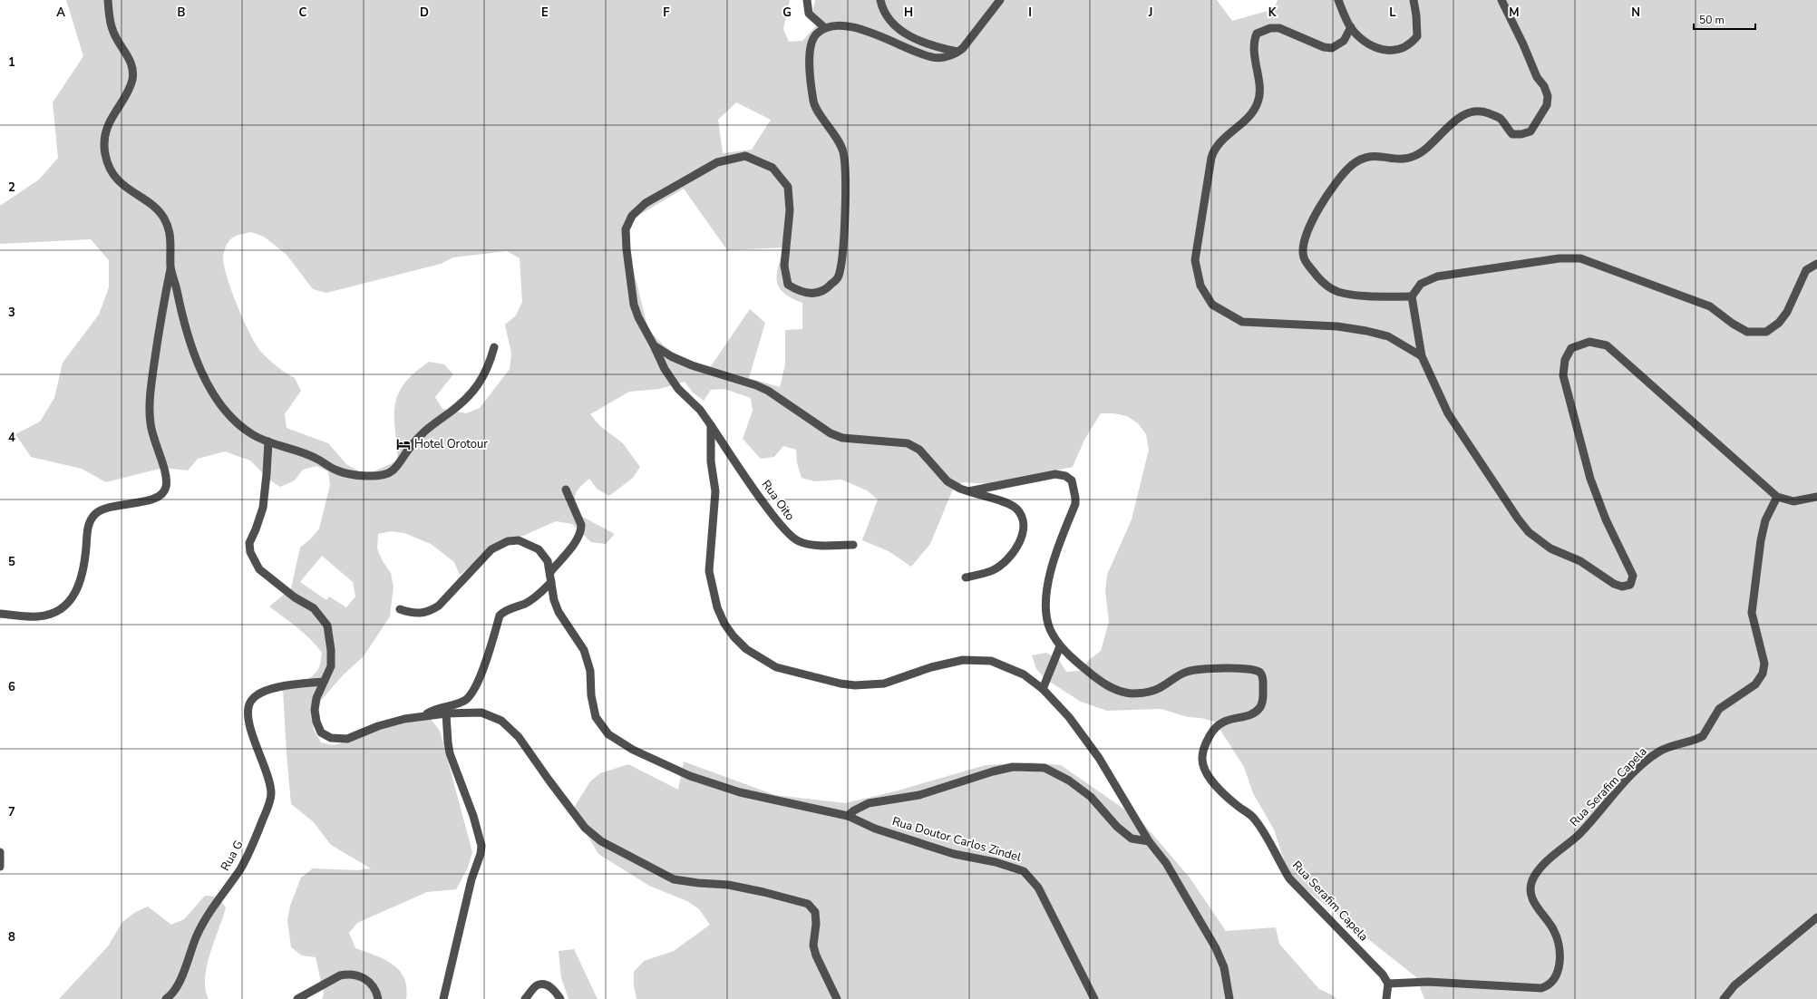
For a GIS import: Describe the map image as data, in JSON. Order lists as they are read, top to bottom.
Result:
{
  "streets": {
    "street": [
      "Rua Oito",
      "Rua Serafim Capela",
      "Rua Doutor Carlos Zindel",
      "Rua G"
    ]
  },
  "places": {
    "hotel": ["Hotel Orotour"]
  },
  "scale_bar": "50 m",
  "grid": {
    "columns": [
      "A",
      "B",
      "C",
      "D",
      "E",
      "F",
      "G",
      "H",
      "I",
      "J",
      "K",
      "L",
      "M",
      "N"
    ],
    "rows": [
      "1",
      "2",
      "3",
      "4",
      "5",
      "6",
      "7",
      "8"
    ]
  }
}
